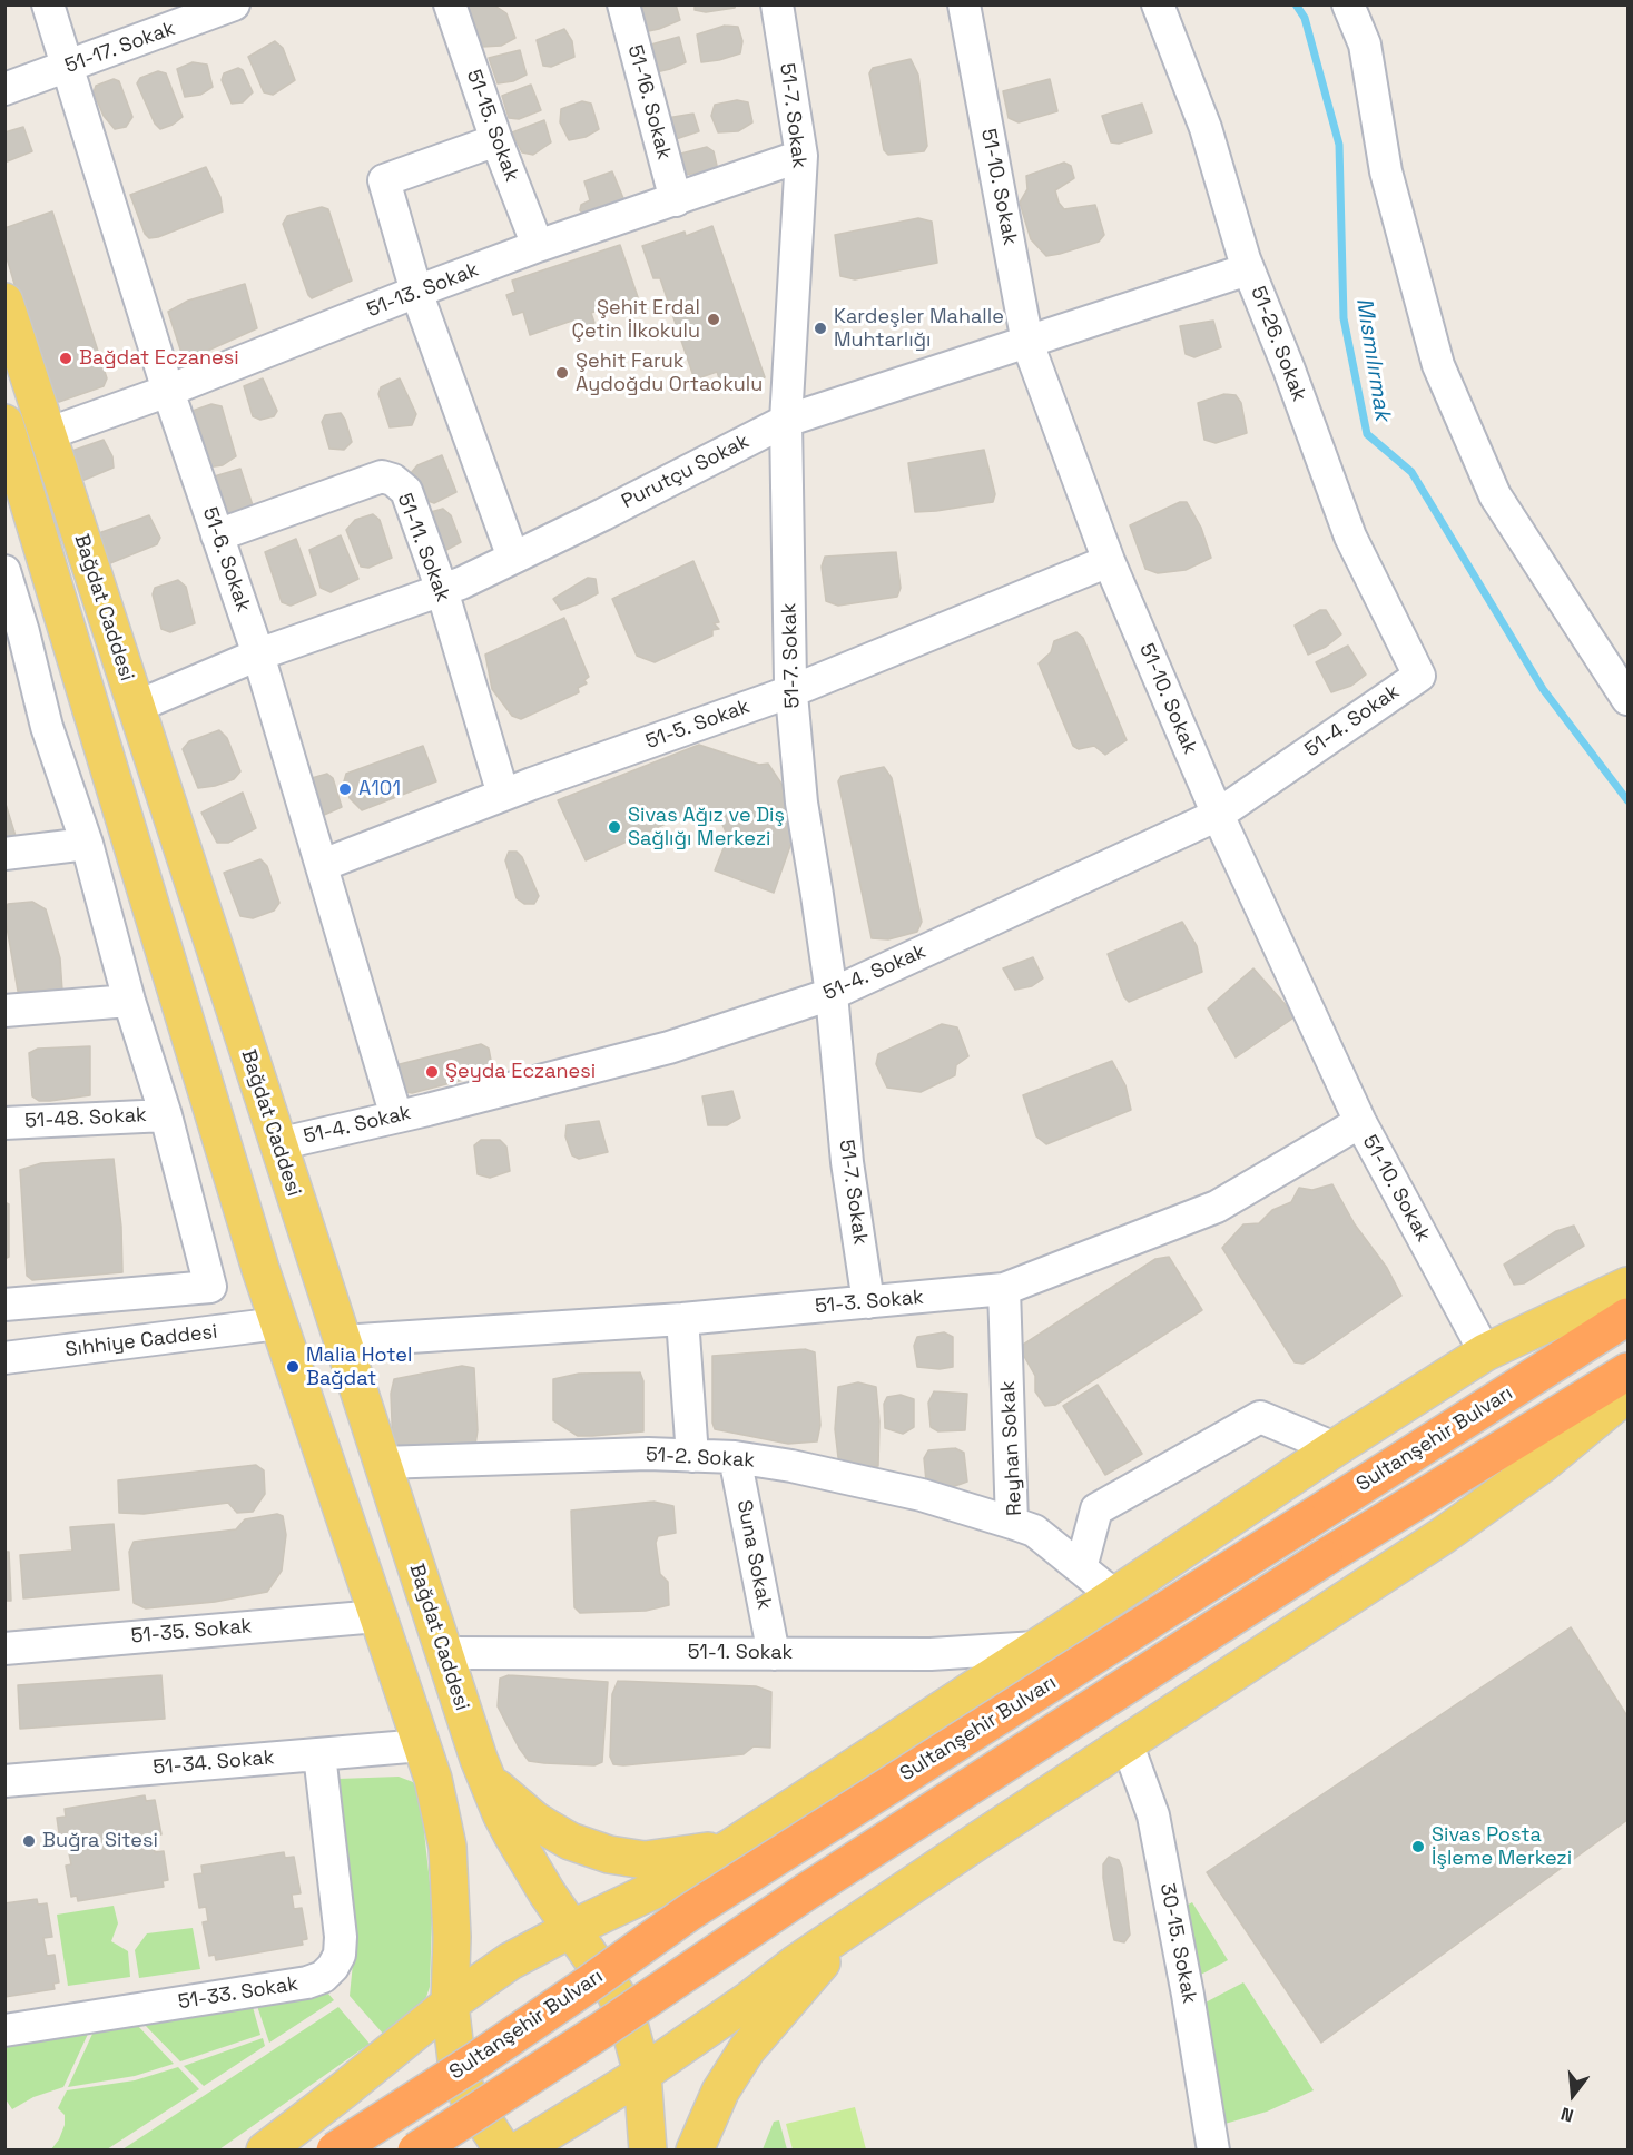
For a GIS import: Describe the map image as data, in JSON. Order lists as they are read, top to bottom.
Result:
{
  "streets": {
    "highway": ["Sultanşehir Bulvarı"],
    "main road": ["Bağdat Caddesi"],
    "street": [
      "51-17. Sokak",
      "51-16. Sokak",
      "51-7. Sokak",
      "51-15. Sokak",
      "51-10. Sokak",
      "51-13. Sokak",
      "51-26. Sokak",
      "Purutçu Sokak",
      "51-11. Sokak",
      "51-6. Sokak",
      "51-4. Sokak",
      "51-5. Sokak",
      "51-48. Sokak",
      "51-3. Sokak",
      "Sıhhiye Caddesi",
      "Reyhan Sokak",
      "51-2. Sokak",
      "Suna Sokak",
      "51-35. Sokak",
      "51-1. Sokak",
      "51-34. Sokak",
      "30-15. Sokak",
      "51-33. Sokak"
    ]
  },
  "crossings": [
    ["51-17. Sokak", "51-6. Sokak"],
    ["51-16. Sokak", "51-13. Sokak"],
    ["51-7. Sokak", "51-13. Sokak"],
    ["51-7. Sokak", "Purutçu Sokak"],
    ["51-7. Sokak", "51-4. Sokak"],
    ["51-7. Sokak", "51-5. Sokak"],
    ["51-7. Sokak", "51-3. Sokak"],
    ["51-15. Sokak", "51-13. Sokak"],
    ["51-10. Sokak", "Purutçu Sokak"],
    ["51-10. Sokak", "51-4. Sokak"],
    ["51-10. Sokak", "51-5. Sokak"],
    ["51-10. Sokak", "51-3. Sokak"],
    ["51-13. Sokak", "51-6. Sokak"],
    ["51-13. Sokak", "Bağdat Caddesi"],
    ["51-26. Sokak", "Purutçu Sokak"],
    ["51-26. Sokak", "51-4. Sokak"],
    ["Purutçu Sokak", "51-11. Sokak"],
    ["Purutçu Sokak", "51-6. Sokak"],
    ["Purutçu Sokak", "Bağdat Caddesi"],
    ["51-11. Sokak", "51-6. Sokak"],
    ["51-11. Sokak", "51-5. Sokak"],
    ["51-6. Sokak", "51-4. Sokak"],
    ["51-6. Sokak", "51-5. Sokak"],
    ["Bağdat Caddesi", "51-4. Sokak"],
    ["Bağdat Caddesi", "51-3. Sokak"],
    ["Bağdat Caddesi", "Sıhhiye Caddesi"],
    ["Bağdat Caddesi", "51-2. Sokak"],
    ["Bağdat Caddesi", "51-35. Sokak"],
    ["Bağdat Caddesi", "51-1. Sokak"],
    ["Bağdat Caddesi", "51-34. Sokak"],
    ["51-3. Sokak", "Reyhan Sokak"],
    ["Reyhan Sokak", "51-2. Sokak"],
    ["51-2. Sokak", "Suna Sokak"],
    ["Suna Sokak", "51-1. Sokak"],
    ["51-34. Sokak", "51-33. Sokak"]
  ],
  "water": ["Mısmılırmak"],
  "places": [
    "Şehit Erdal Çetin İlkokulu",
    "Kardeşler Mahalle Muhtarlığı",
    "Bağdat Eczanesi",
    "Şehit Faruk Aydoğdu Ortaokulu",
    "A101",
    "Sivas Ağız ve Diş Sağlığı Merkezi",
    "Şeyda Eczanesi",
    "Malia Hotel Bağdat",
    "Buğra Sitesi",
    "Sivas Posta İşleme Merkezi"
  ],
  "north": "bottom"
}
